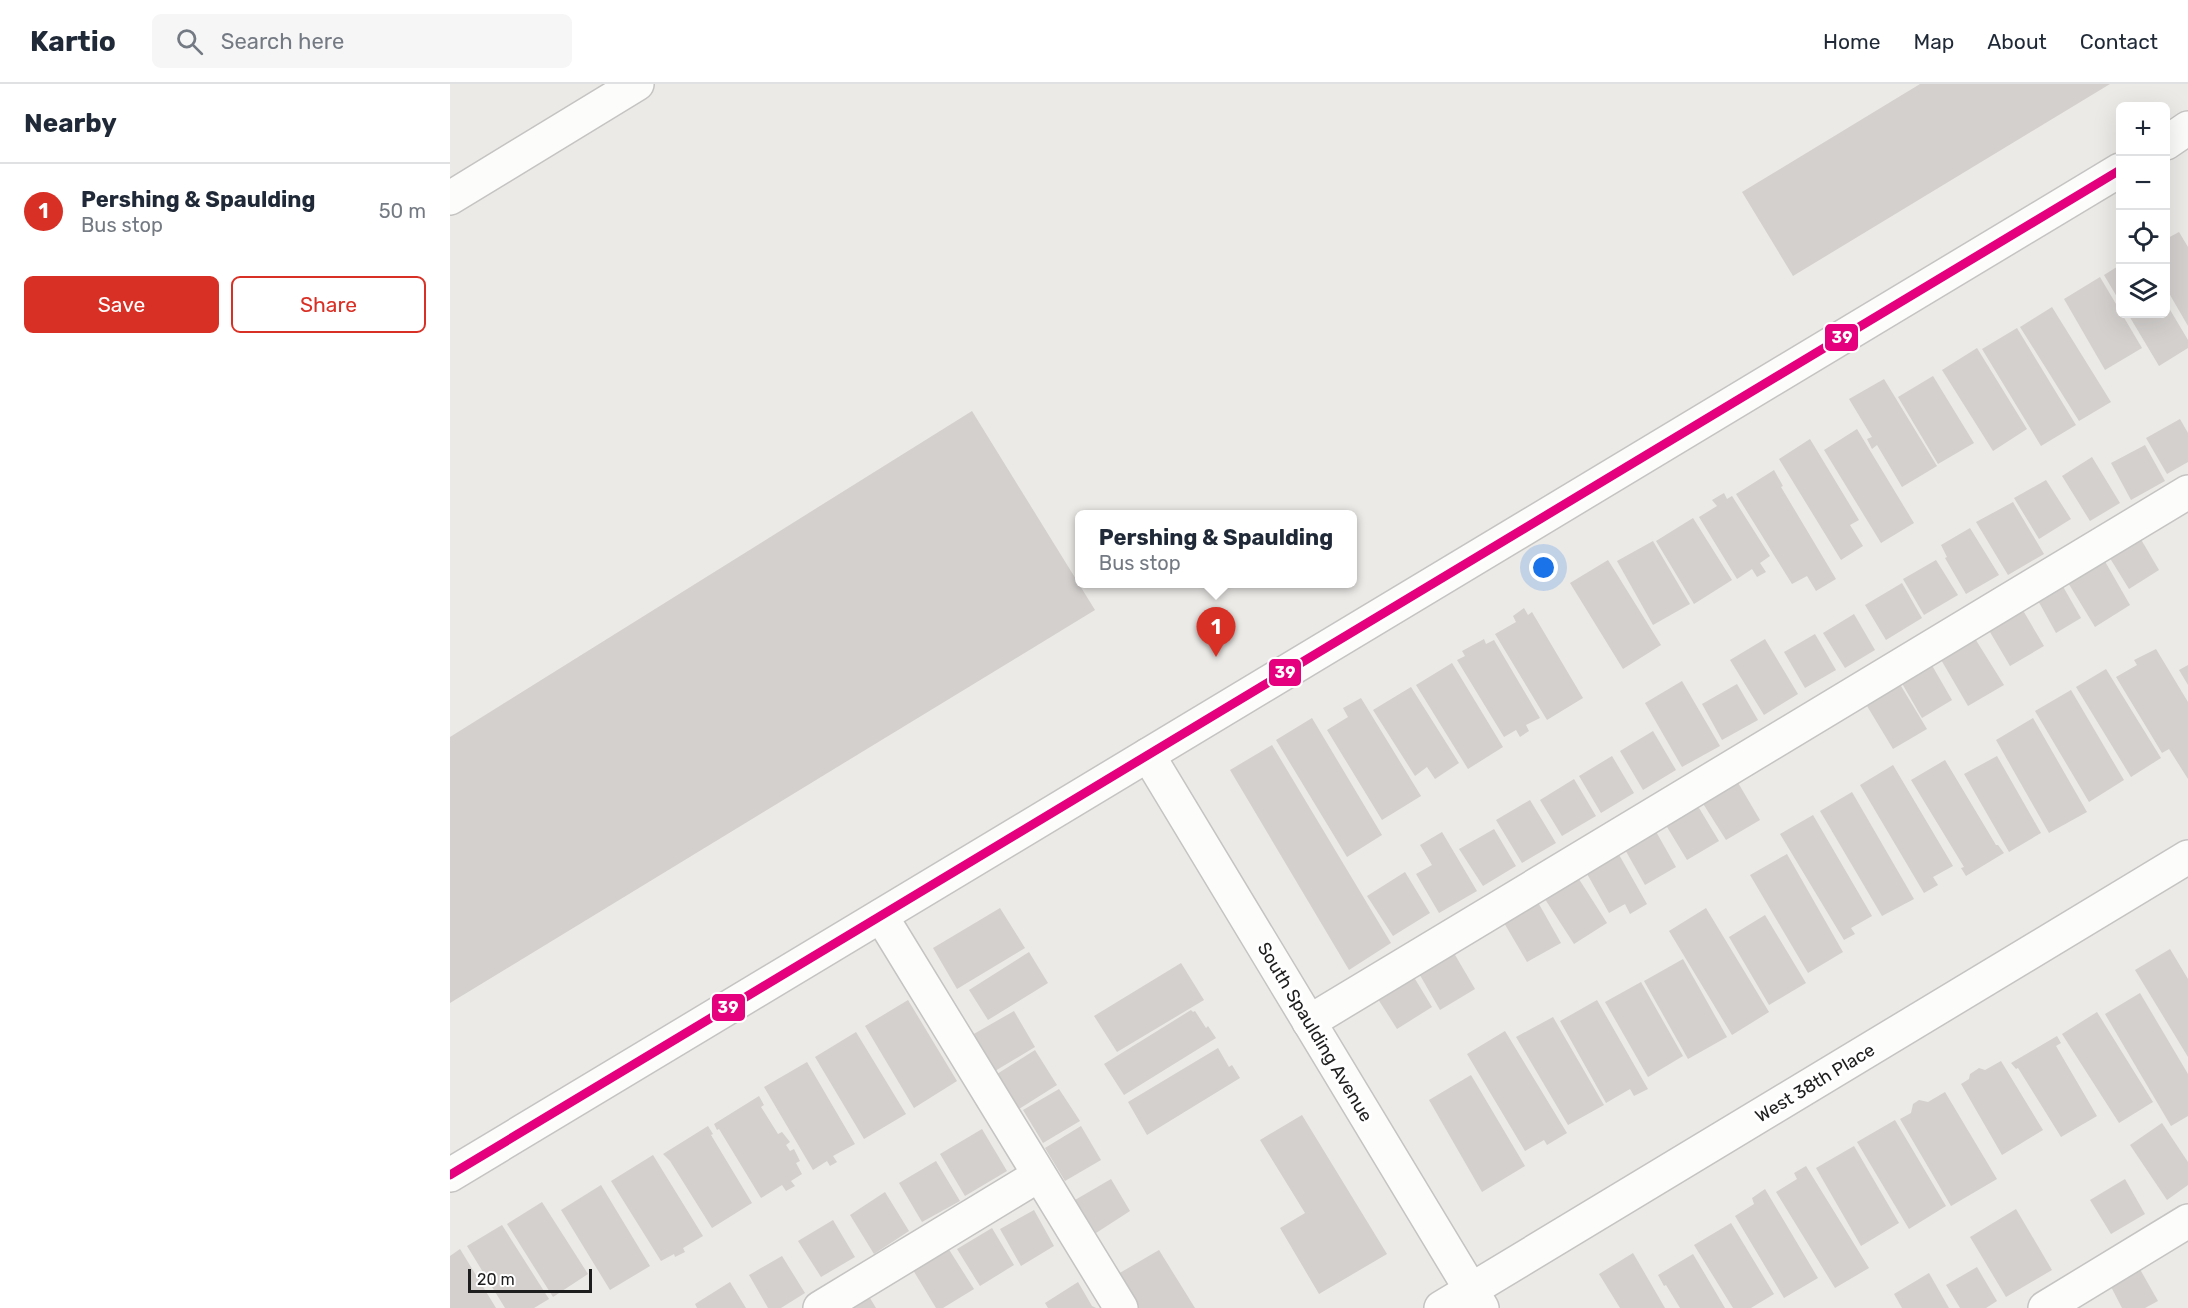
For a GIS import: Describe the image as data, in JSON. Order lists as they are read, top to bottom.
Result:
{
  "streets": {
    "street": ["South Spaulding Avenue", "West 38th Place"]
  },
  "crossings": [
    ["South Spaulding Avenue", "West 38th Place"]
  ],
  "lines": ["transit line 39"],
  "scale_bar": "20 m",
  "page": {
    "header": "Kartio",
    "search": "Search here",
    "nav": [
      "Home",
      "Map",
      "About",
      "Contact"
    ],
    "heading": "Nearby",
    "map_buttons": ["+", "−"],
    "list": [
      {
        "mark": "1",
        "name": "Pershing & Spaulding",
        "note": "Bus stop",
        "value": "50 m"
      }
    ],
    "buttons": ["Save", "Share"],
    "popup": ["Pershing & Spaulding", "Bus stop"],
    "pins": "1",
    "scale": "20 m"
  }
}
